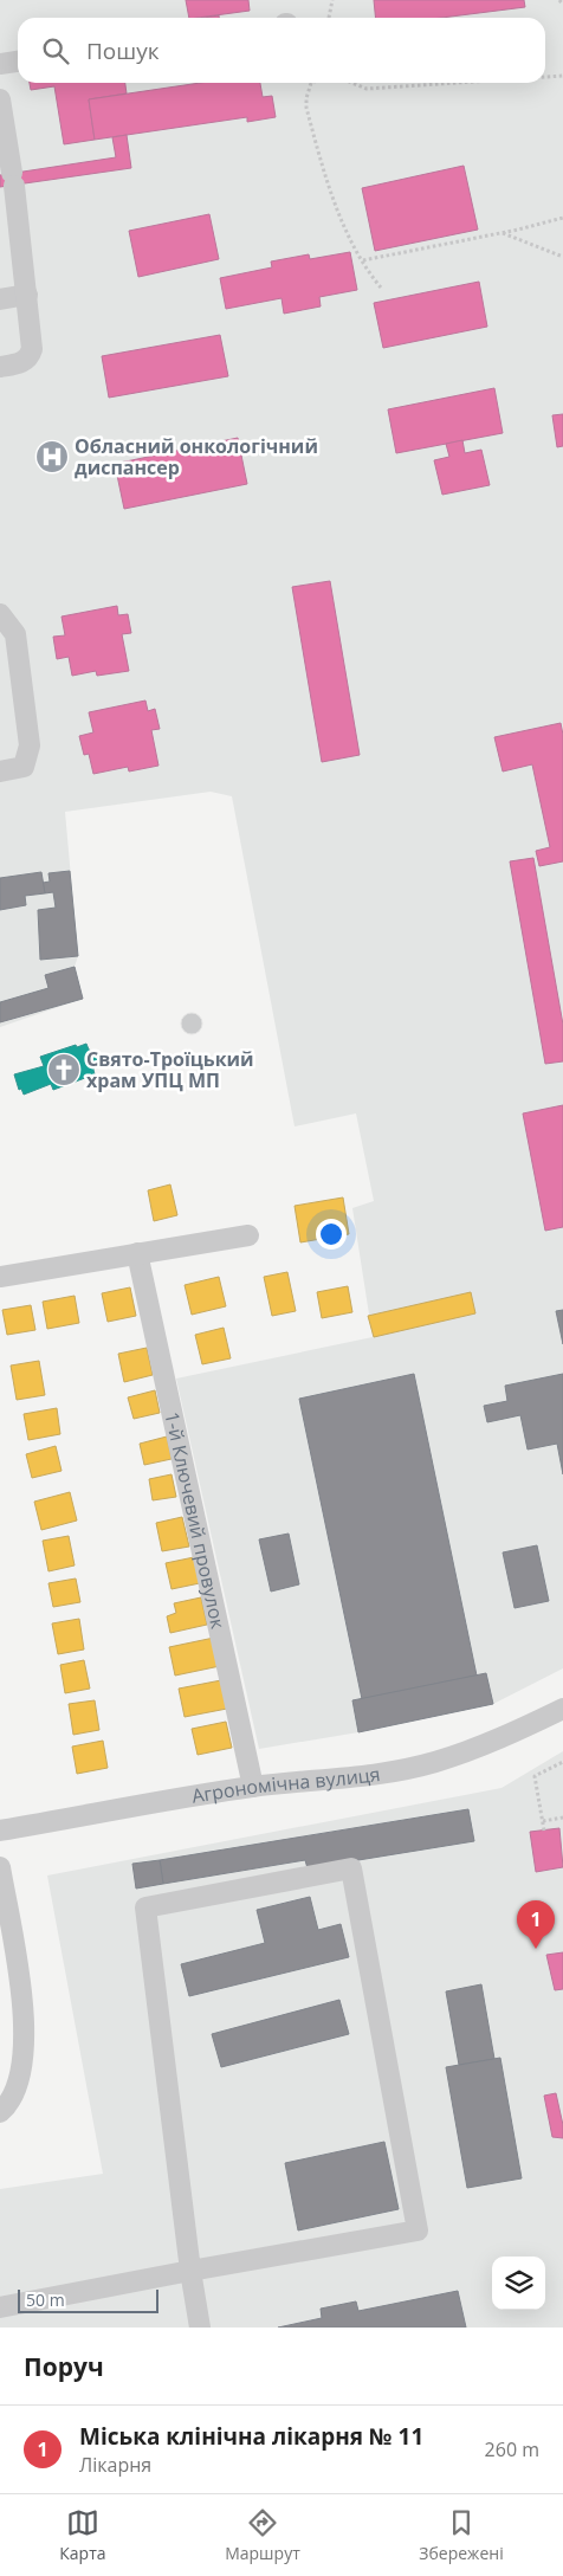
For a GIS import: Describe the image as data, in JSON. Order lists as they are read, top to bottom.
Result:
{
  "streets": {
    "street": ["1-й Ключевий провулок", "Агрономічна вулиця"]
  },
  "crossings": [
    ["1-й Ключевий провулок", "Агрономічна вулиця"]
  ],
  "places": {
    "hospital": ["Обласний онкологічний диспансер"],
    "church": ["Свято-Троїцький храм УПЦ МП"]
  },
  "scale_bar": "50 m",
  "page": {
    "search": "Пошук",
    "pins": "1",
    "scale": "50 m",
    "heading": "Поруч",
    "list": [
      {
        "mark": "1",
        "name": "Міська клінічна лікарня № 11",
        "note": "Лікарня",
        "value": "260 m"
      }
    ],
    "nav": ["Карта", "Маршрут", "Збережені"]
  }
}
